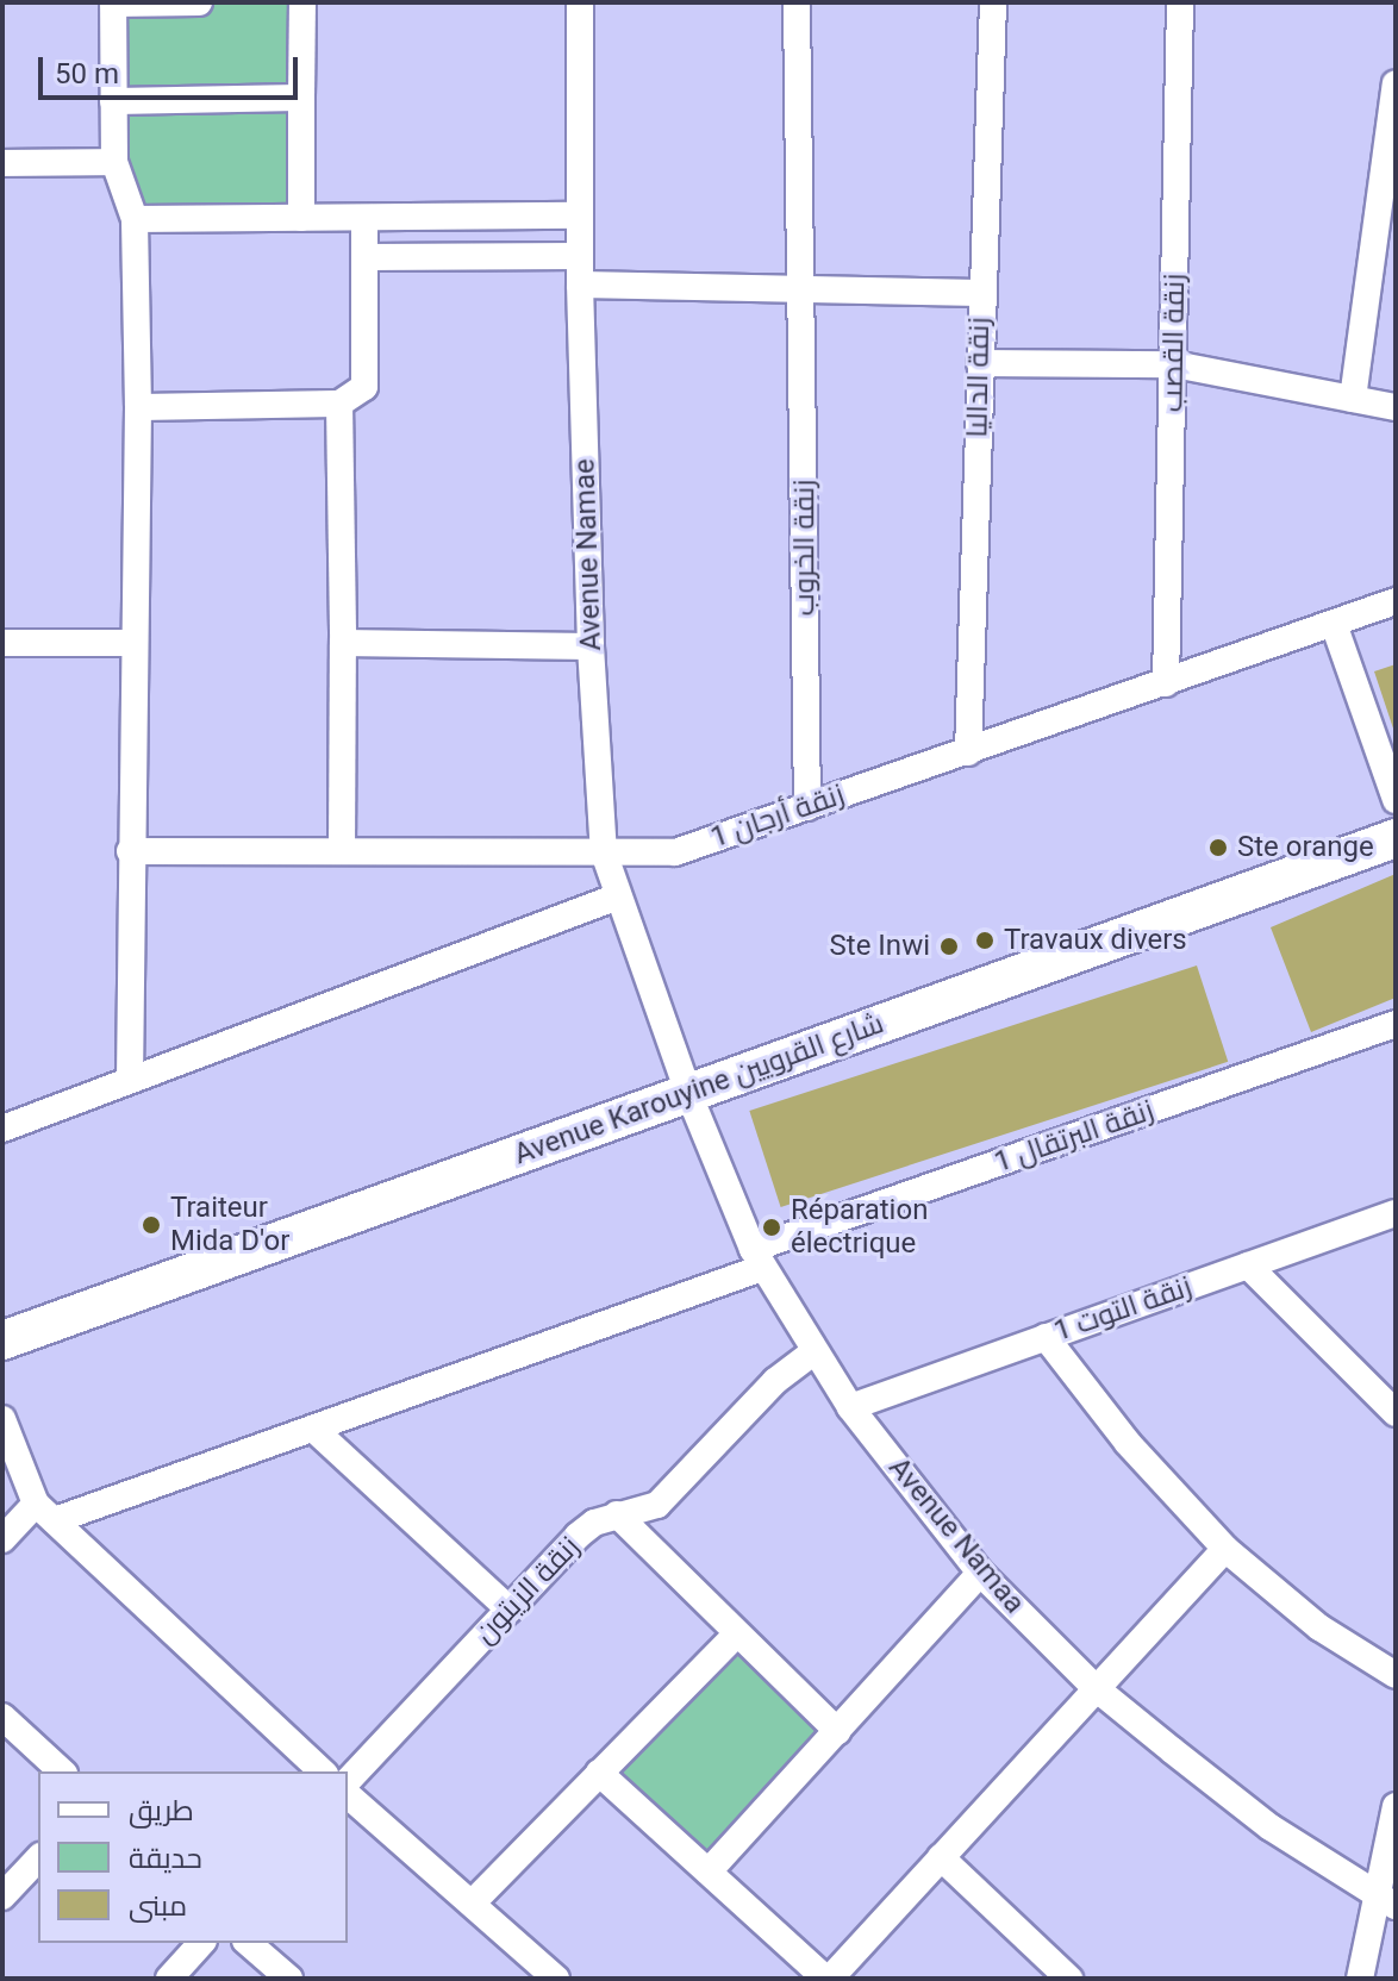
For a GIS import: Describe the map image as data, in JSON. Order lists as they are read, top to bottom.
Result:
{
  "streets": {
    "street": [
      "زنقة القصب",
      "زنقة الداليا",
      "زنقة الخروب",
      "Avenue Namae",
      "زنقة أرجان 1",
      "Avenue Karouyine شارع القرويين",
      "زنقة البرتقال 1",
      "زنقة التوت 1",
      "Avenue Namaa",
      "زنقة الزيتون"
    ]
  },
  "crossings": [
    ["زنقة القصب", "زنقة أرجان 1"],
    ["زنقة الداليا", "زنقة أرجان 1"],
    ["زنقة الخروب", "زنقة أرجان 1"],
    ["Avenue Namae", "زنقة أرجان 1"],
    ["Avenue Namae", "Avenue Karouyine شارع القرويين"],
    ["Avenue Namae", "Avenue Namaa"],
    ["Avenue Karouyine شارع القرويين", "Avenue Namaa"],
    ["زنقة البرتقال 1", "Avenue Namaa"],
    ["زنقة التوت 1", "Avenue Namaa"],
    ["Avenue Namaa", "زنقة الزيتون"]
  ],
  "places": [
    "Ste orange",
    "Travaux divers",
    "Ste Inwi",
    "Traiteur Mida D'or",
    "Réparation électrique"
  ],
  "legend": ["طريق", "حديقة", "مبنى"],
  "scale_bar": "50 m"
}
